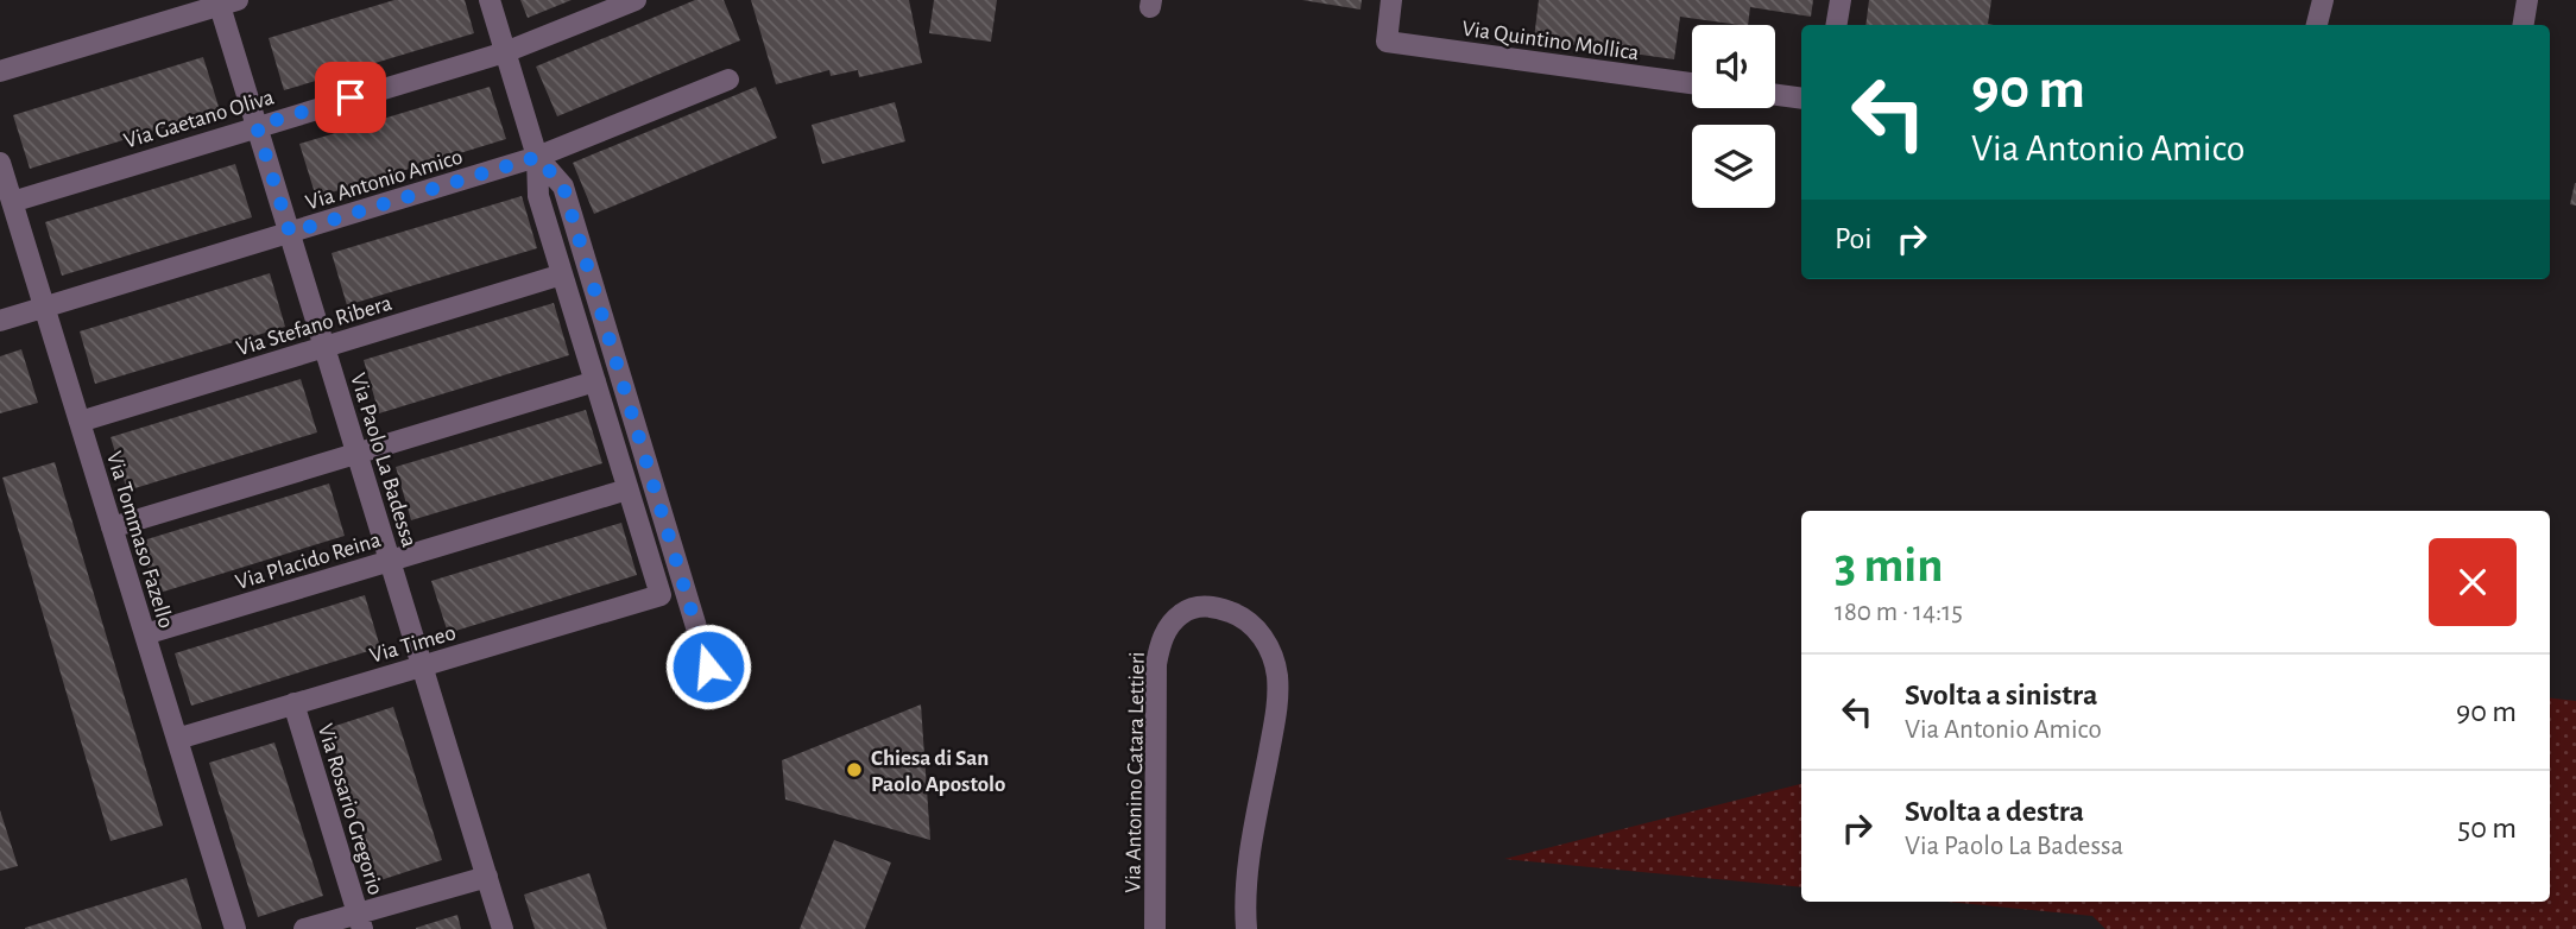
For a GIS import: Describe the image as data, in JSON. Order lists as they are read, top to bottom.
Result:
{
  "streets": {
    "street": [
      "Via Quintino Mollica",
      "Via Gaetano Oliva",
      "Via Antonio Amico",
      "Via Stefano Ribera",
      "Via Paolo La Badessa",
      "Via Tommaso Fazello",
      "Via Placido Reina",
      "Via Timeo",
      "Via Antonino Catara Lettieri",
      "Via Rosario Gregorio"
    ]
  },
  "crossings": [
    ["Via Gaetano Oliva", "Via Paolo La Badessa"],
    ["Via Gaetano Oliva", "Via Tommaso Fazello"],
    ["Via Antonio Amico", "Via Paolo La Badessa"],
    ["Via Antonio Amico", "Via Tommaso Fazello"],
    ["Via Stefano Ribera", "Via Paolo La Badessa"],
    ["Via Stefano Ribera", "Via Tommaso Fazello"],
    ["Via Paolo La Badessa", "Via Placido Reina"],
    ["Via Paolo La Badessa", "Via Timeo"],
    ["Via Tommaso Fazello", "Via Placido Reina"],
    ["Via Tommaso Fazello", "Via Timeo"],
    ["Via Placido Reina", "Via Timeo"],
    ["Via Timeo", "Via Rosario Gregorio"]
  ],
  "places": ["Chiesa di San Paolo Apostolo"],
  "page": {
    "turn": ["90 m", "Via Antonio Amico"],
    "then": "Poi",
    "heading": ["3 min", "180 m · 14:15"],
    "list": [
      {
        "name": "Svolta a sinistra",
        "note": "Via Antonio Amico",
        "value": "90 m"
      },
      {
        "name": "Svolta a destra",
        "note": "Via Paolo La Badessa",
        "value": "50 m"
      }
    ]
  }
}
